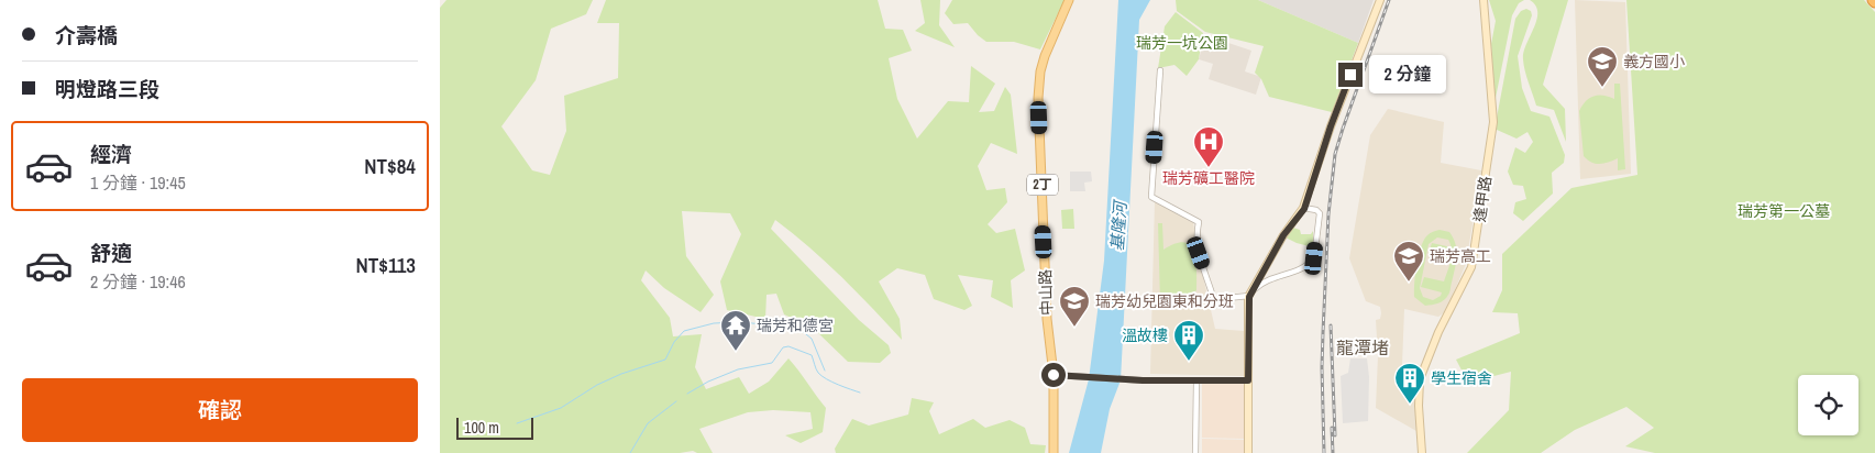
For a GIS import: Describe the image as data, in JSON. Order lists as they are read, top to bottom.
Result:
{
  "streets": {
    "main road": ["2丁", "中山路"],
    "street": ["逢甲路"]
  },
  "crossings": [
    ["2丁", "中山路"]
  ],
  "districts": ["龍潭堵"],
  "water": ["基隆河"],
  "parks": ["瑞芳一坑公園", "瑞芳第一公墓"],
  "places": {
    "school or university": ["義方國小", "瑞芳高工", "瑞芳幼兒園東和分班"],
    "hospital": ["瑞芳礦工醫院"],
    "temple": ["瑞芳和德宮"],
    "building": ["溫故樓", "學生宿舍"]
  },
  "scale_bar": "100 m",
  "page": {
    "banner": ["介壽橋", "明燈路三段"],
    "bubble": "2 分鐘",
    "list": [
      {
        "name": "經濟",
        "note": "1 分鐘 · 19:45",
        "value": "NT$84"
      },
      {
        "name": "舒適",
        "note": "2 分鐘 · 19:46",
        "value": "NT$113"
      }
    ],
    "buttons": "確認",
    "scale": "100 m"
  }
}
